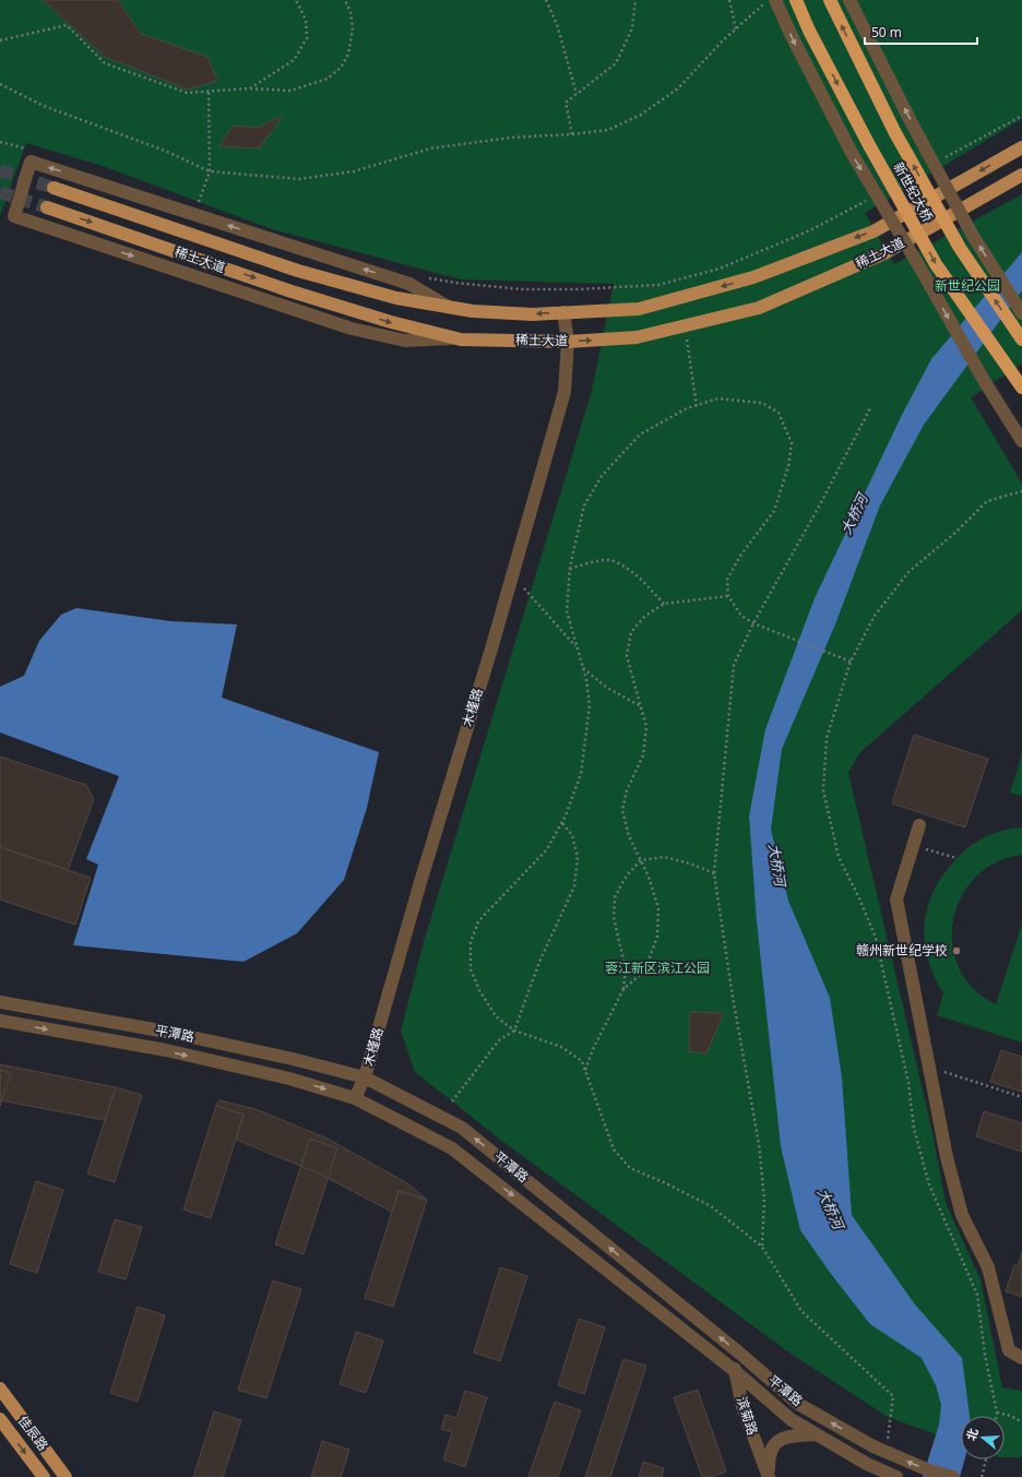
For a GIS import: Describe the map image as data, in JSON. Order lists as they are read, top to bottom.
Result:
{
  "streets": {
    "highway": ["新世纪大桥"],
    "main road": ["稀土大道", "佳辰路"],
    "street": ["木槿路", "平潭路", "滨菊路"]
  },
  "crossings": [
    ["稀土大道", "木槿路"],
    ["木槿路", "平潭路"],
    ["平潭路", "滨菊路"]
  ],
  "water": ["大桥河"],
  "parks": ["新世纪公园", "蓉江新区滨江公园"],
  "places": ["赣州新世纪学校"],
  "scale_bar": "50 m",
  "north": "left"
}
